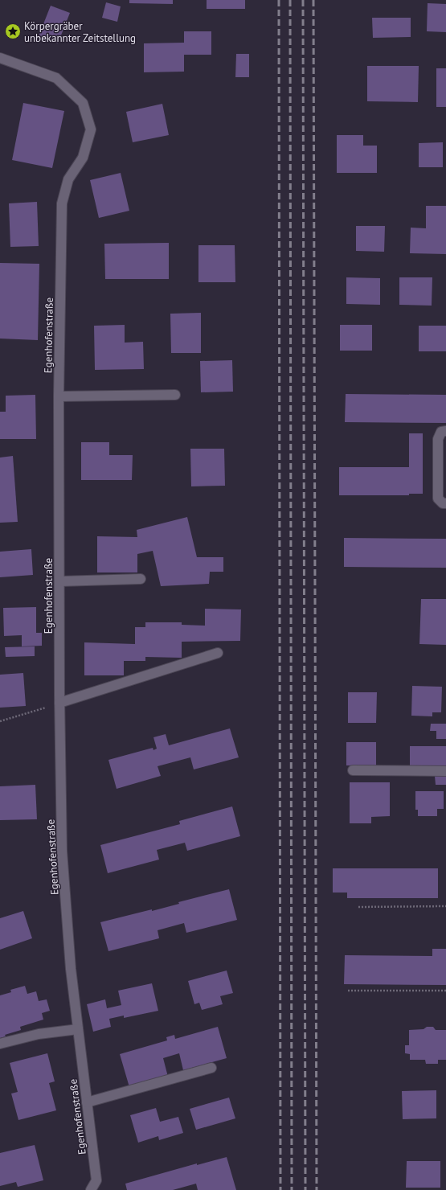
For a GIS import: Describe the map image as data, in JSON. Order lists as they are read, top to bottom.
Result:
{
  "streets": {
    "street": ["Egenhofenstraße"]
  },
  "places": {
    "place": ["Körpergräber unbekannter Zeitstellung"]
  }
}
